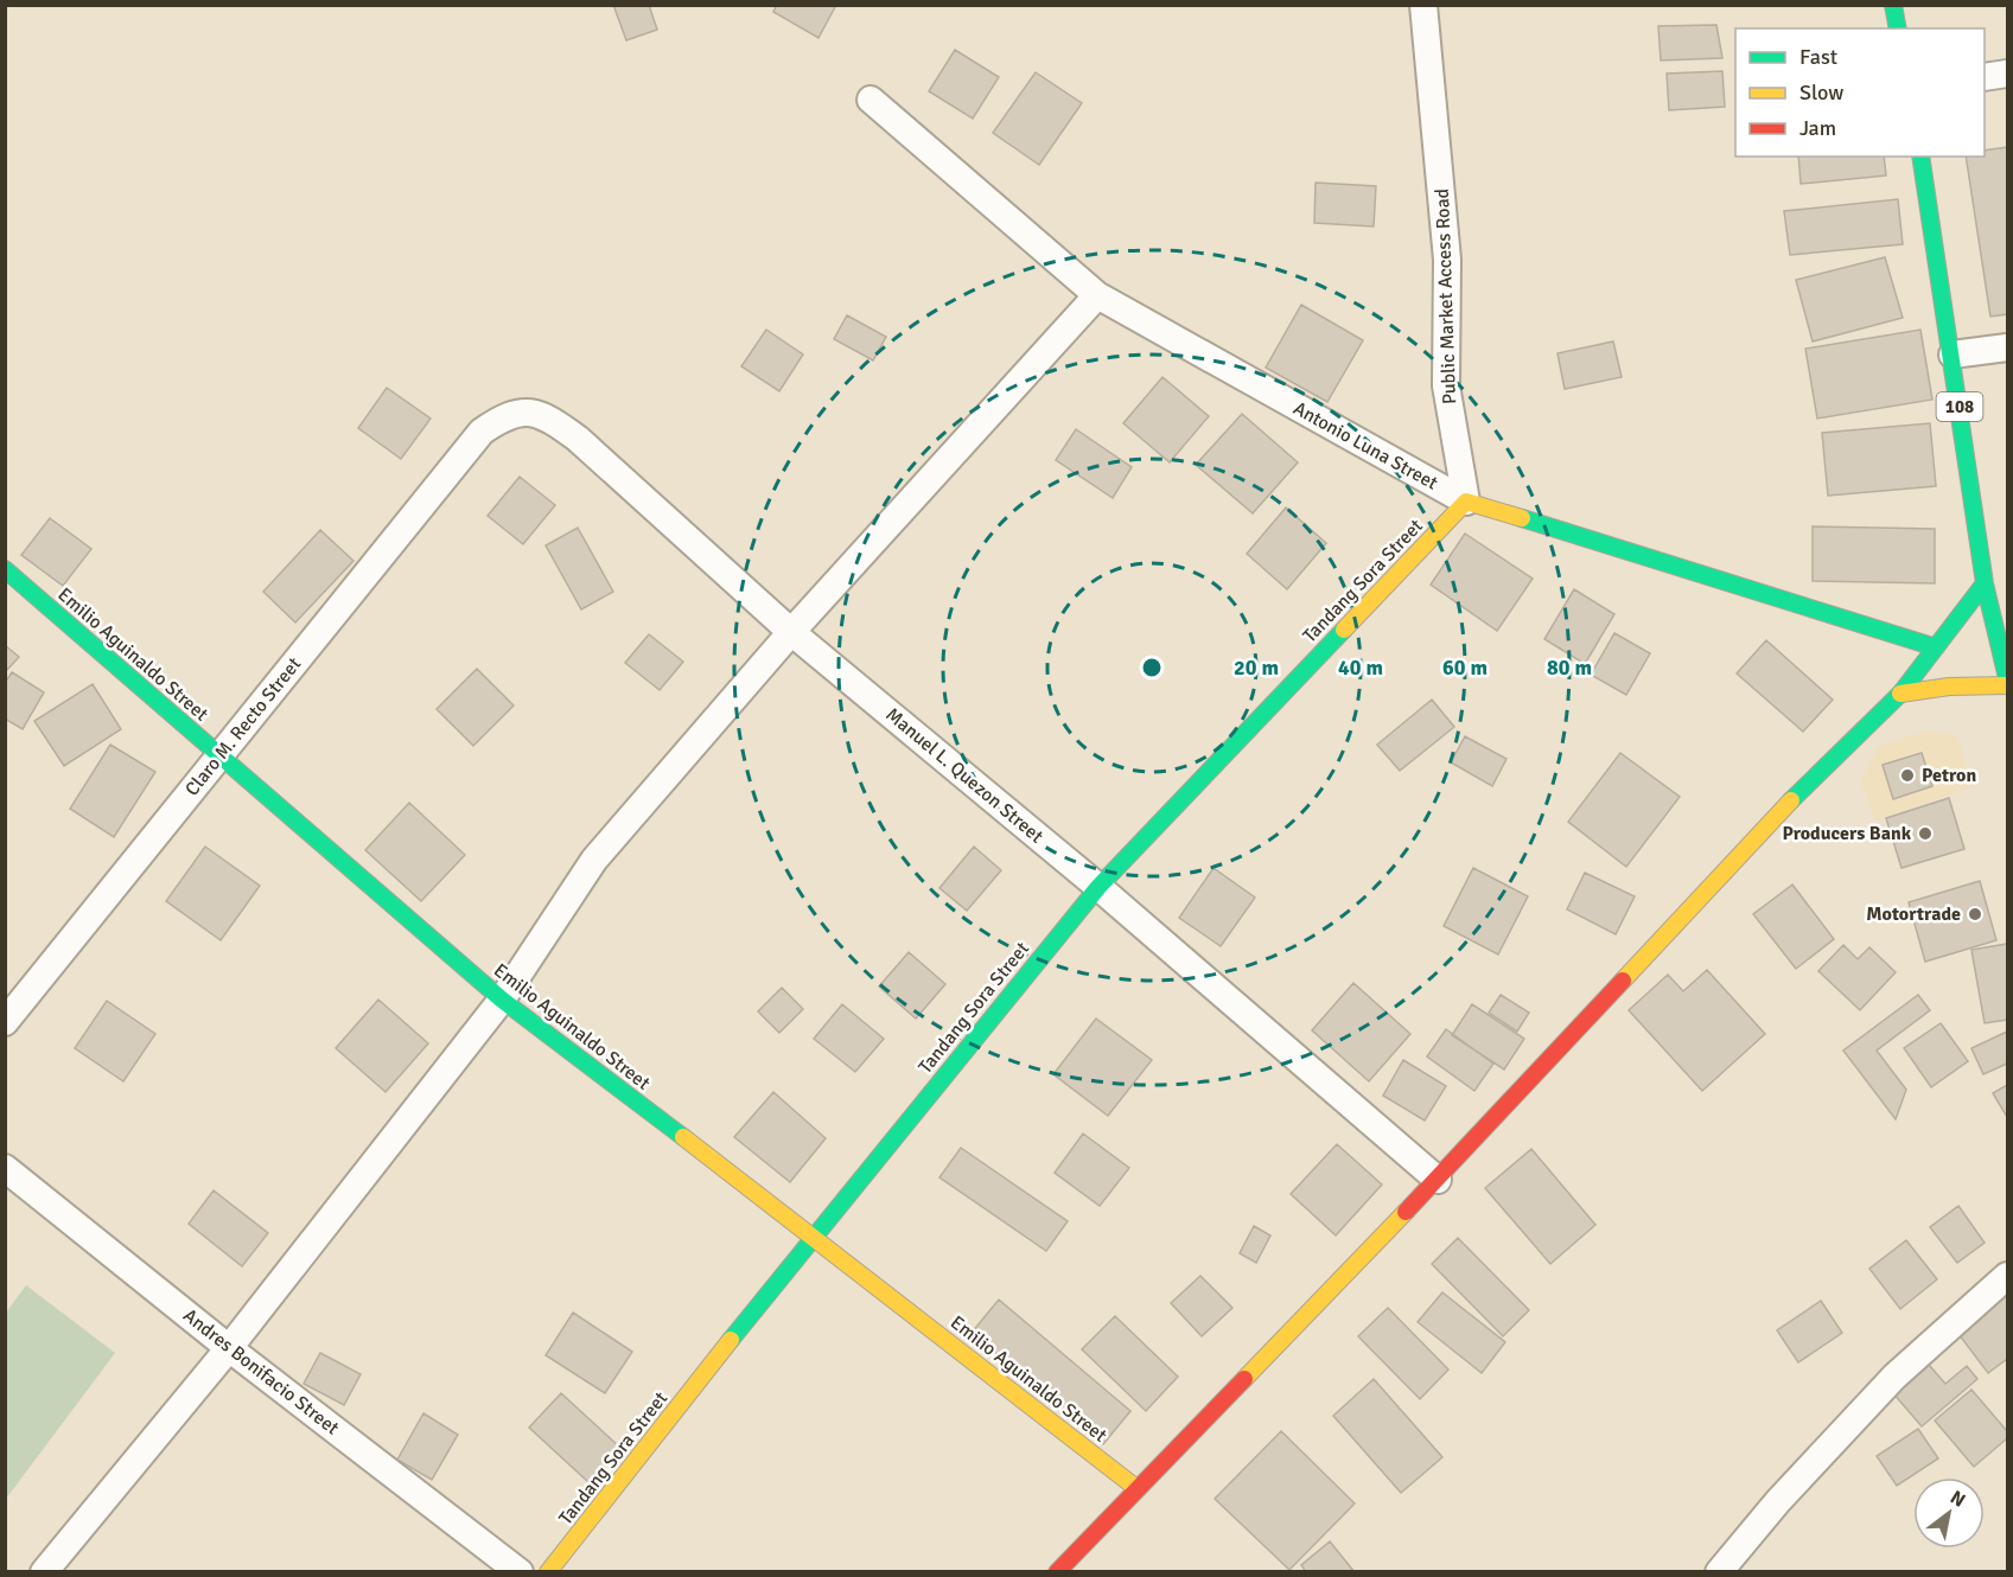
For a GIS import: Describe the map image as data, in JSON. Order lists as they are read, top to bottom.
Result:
{
  "streets": {
    "street": [
      "Public Market Access Road",
      "108",
      "Antonio Luna Street",
      "Tandang Sora Street",
      "Emilio Aguinaldo Street",
      "Claro M. Recto Street",
      "Manuel L. Quezon Street",
      "Andres Bonifacio Street"
    ]
  },
  "crossings": [
    ["Public Market Access Road", "Antonio Luna Street"],
    ["Public Market Access Road", "Tandang Sora Street"],
    ["Antonio Luna Street", "Tandang Sora Street"],
    ["Tandang Sora Street", "Emilio Aguinaldo Street"],
    ["Tandang Sora Street", "Manuel L. Quezon Street"],
    ["Emilio Aguinaldo Street", "Claro M. Recto Street"],
    ["Claro M. Recto Street", "Manuel L. Quezon Street"]
  ],
  "places": ["Petron", "Producers Bank", "Motortrade"],
  "legend": ["Fast", "Slow", "Jam"],
  "north": "top right",
  "rings": [
    "20 m",
    "40 m",
    "60 m",
    "80 m"
  ]
}
